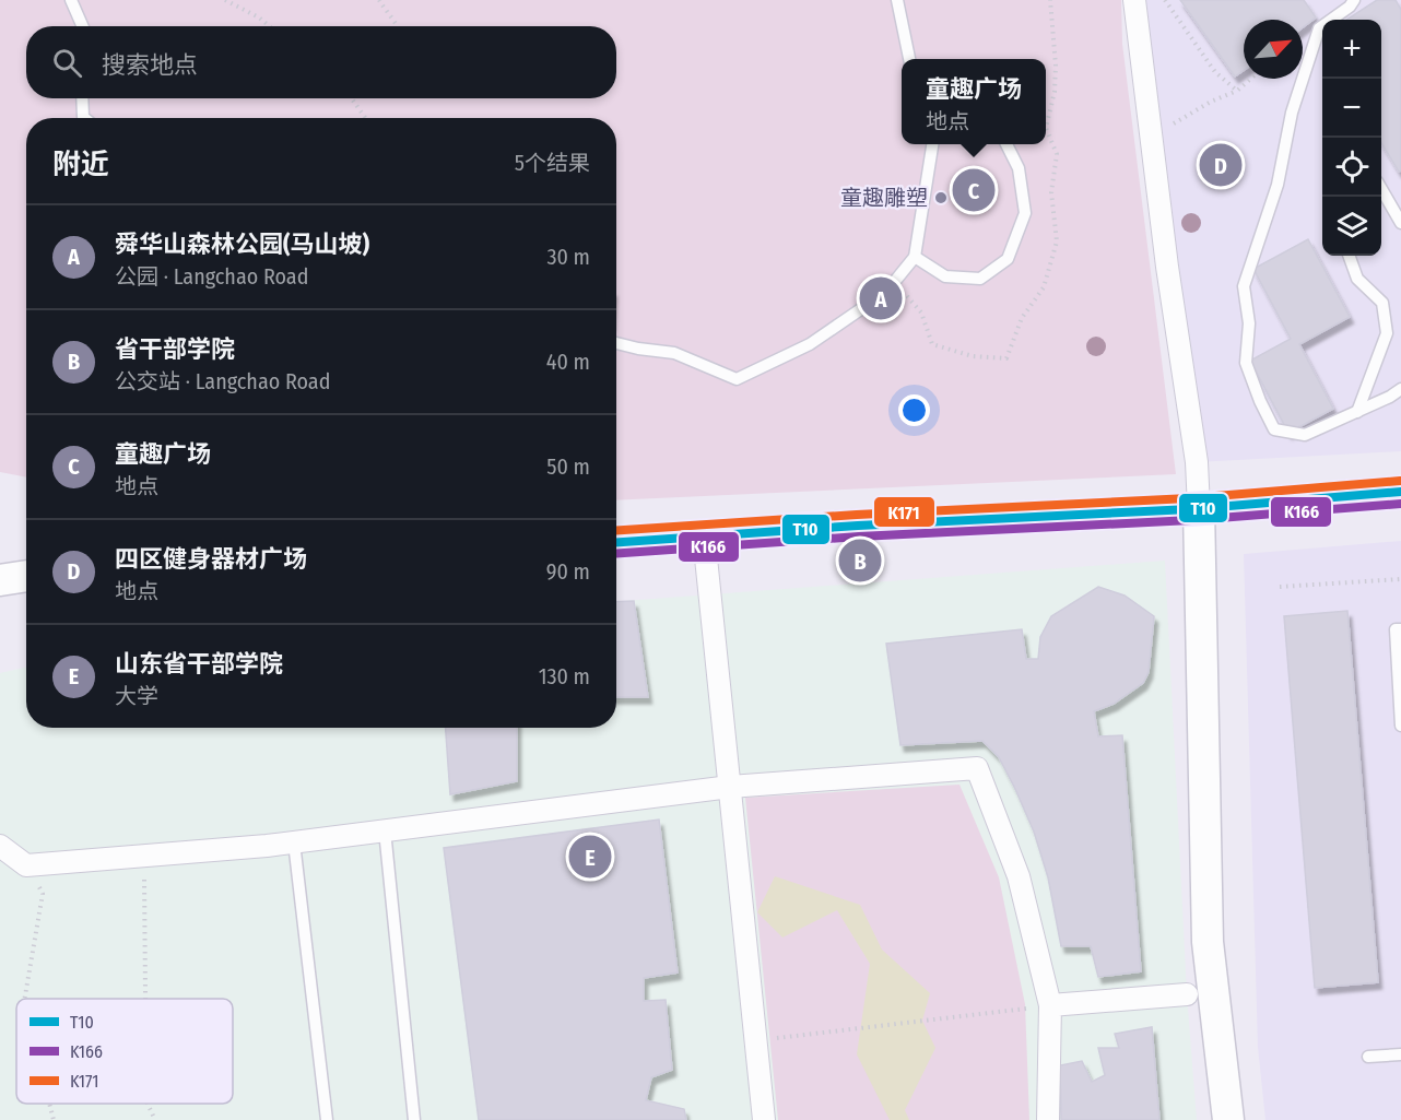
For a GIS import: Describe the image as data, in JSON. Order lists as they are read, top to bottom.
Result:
{
  "places": ["童趣雕塑"],
  "lines": ["transit line K171", "transit line T10", "transit line K166"],
  "legend": ["T10", "K166", "K171"],
  "north": "top right",
  "page": {
    "map_buttons": ["+", "−"],
    "search": "搜索地点",
    "popup": ["童趣广场", "地点"],
    "heading": ["附近", "5个结果"],
    "pins": [
      "D",
      "C",
      "A",
      "B",
      "E"
    ],
    "list": [
      {
        "mark": "A",
        "name": "舜华山森林公园(马山坡)",
        "note": "公园 · Langchao Road",
        "value": "30 m"
      },
      {
        "mark": "B",
        "name": "省干部学院",
        "note": "公交站 · Langchao Road",
        "value": "40 m"
      },
      {
        "mark": "C",
        "name": "童趣广场",
        "note": "地点",
        "value": "50 m"
      },
      {
        "mark": "D",
        "name": "四区健身器材广场",
        "note": "地点",
        "value": "90 m"
      },
      {
        "mark": "E",
        "name": "山东省干部学院",
        "note": "大学",
        "value": "130 m"
      }
    ]
  }
}
